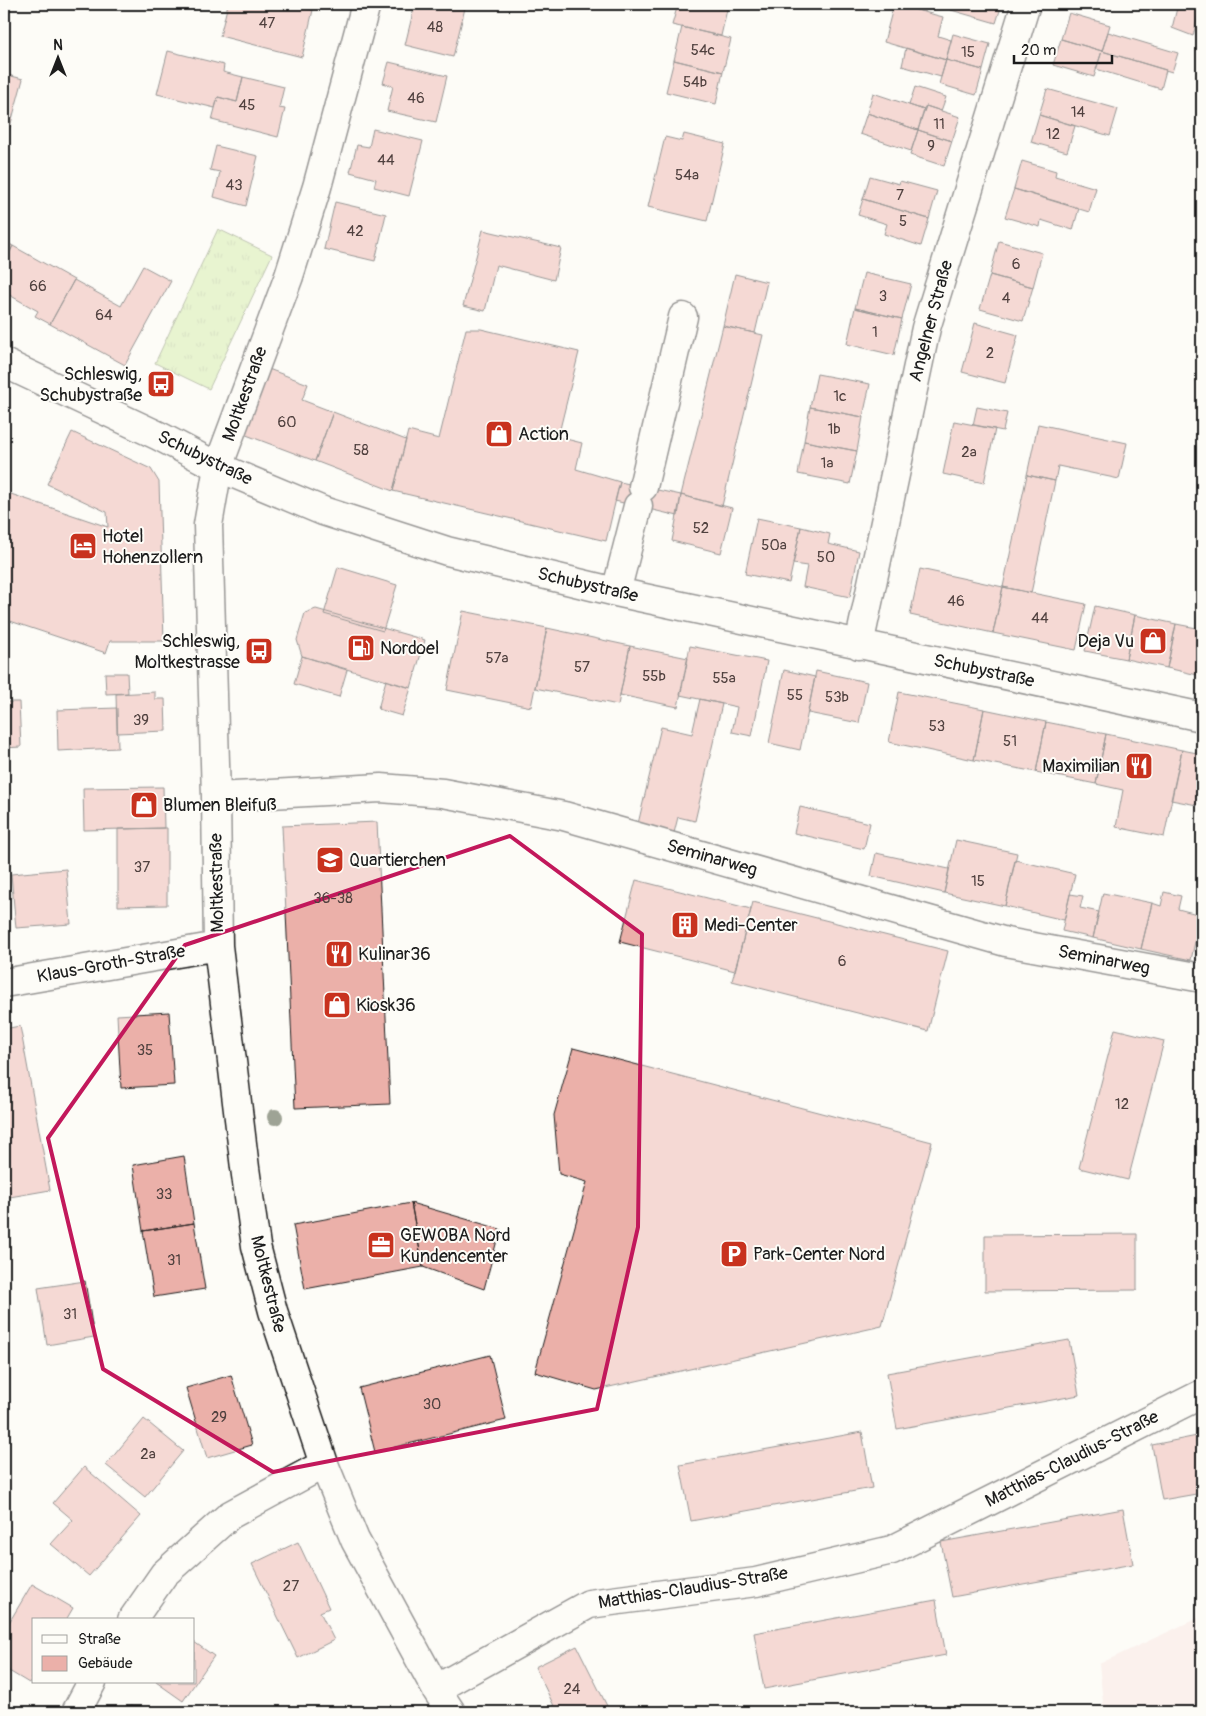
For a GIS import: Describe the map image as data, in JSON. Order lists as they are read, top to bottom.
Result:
{
  "streets": {
    "street": [
      "Angelner Straße",
      "Moltkestraße",
      "Schubystraße",
      "Seminarweg",
      "Klaus-Groth-Straße",
      "Matthias-Claudius-Straße"
    ]
  },
  "crossings": [
    ["Angelner Straße", "Schubystraße"],
    ["Moltkestraße", "Schubystraße"],
    ["Moltkestraße", "Seminarweg"],
    ["Moltkestraße", "Klaus-Groth-Straße"],
    ["Moltkestraße", "Matthias-Claudius-Straße"]
  ],
  "places": {
    "bus stop": ["Schleswig, Schubystraße", "Schleswig, Moltkestrasse"],
    "shop": [
      "Action",
      "Deja Vu",
      "Blumen Bleifuß",
      "Kiosk36"
    ],
    "hotel": ["Hotel Hohenzollern"],
    "fuel station": ["Nordoel"],
    "restaurant": ["Maximilian", "Kulinar36"],
    "school or university": ["Quartierchen"],
    "building": ["Medi-Center"],
    "office": ["GEWOBA Nord Kundencenter"],
    "parking": ["Park-Center Nord"]
  },
  "house_numbers": [
    "47",
    "48",
    "54c",
    "15",
    "54b",
    "46",
    "45",
    "14",
    "11",
    "12",
    "9",
    "44",
    "54a",
    "43",
    "7",
    "5",
    "42",
    "6",
    "66",
    "3",
    "4",
    "64",
    "1",
    "2",
    "1c",
    "60",
    "1b",
    "58",
    "2a",
    "1a",
    "52",
    "50a",
    "50",
    "46",
    "44",
    "57a",
    "57",
    "55b",
    "55a",
    "55",
    "53b",
    "39",
    "53",
    "51",
    "37",
    "15",
    "36-38",
    "6",
    "35",
    "12",
    "33",
    "31",
    "31",
    "30",
    "29",
    "2a",
    "27",
    "24"
  ],
  "legend": ["Straße", "Gebäude"],
  "scale_bar": "20 m",
  "north": "top"
}
